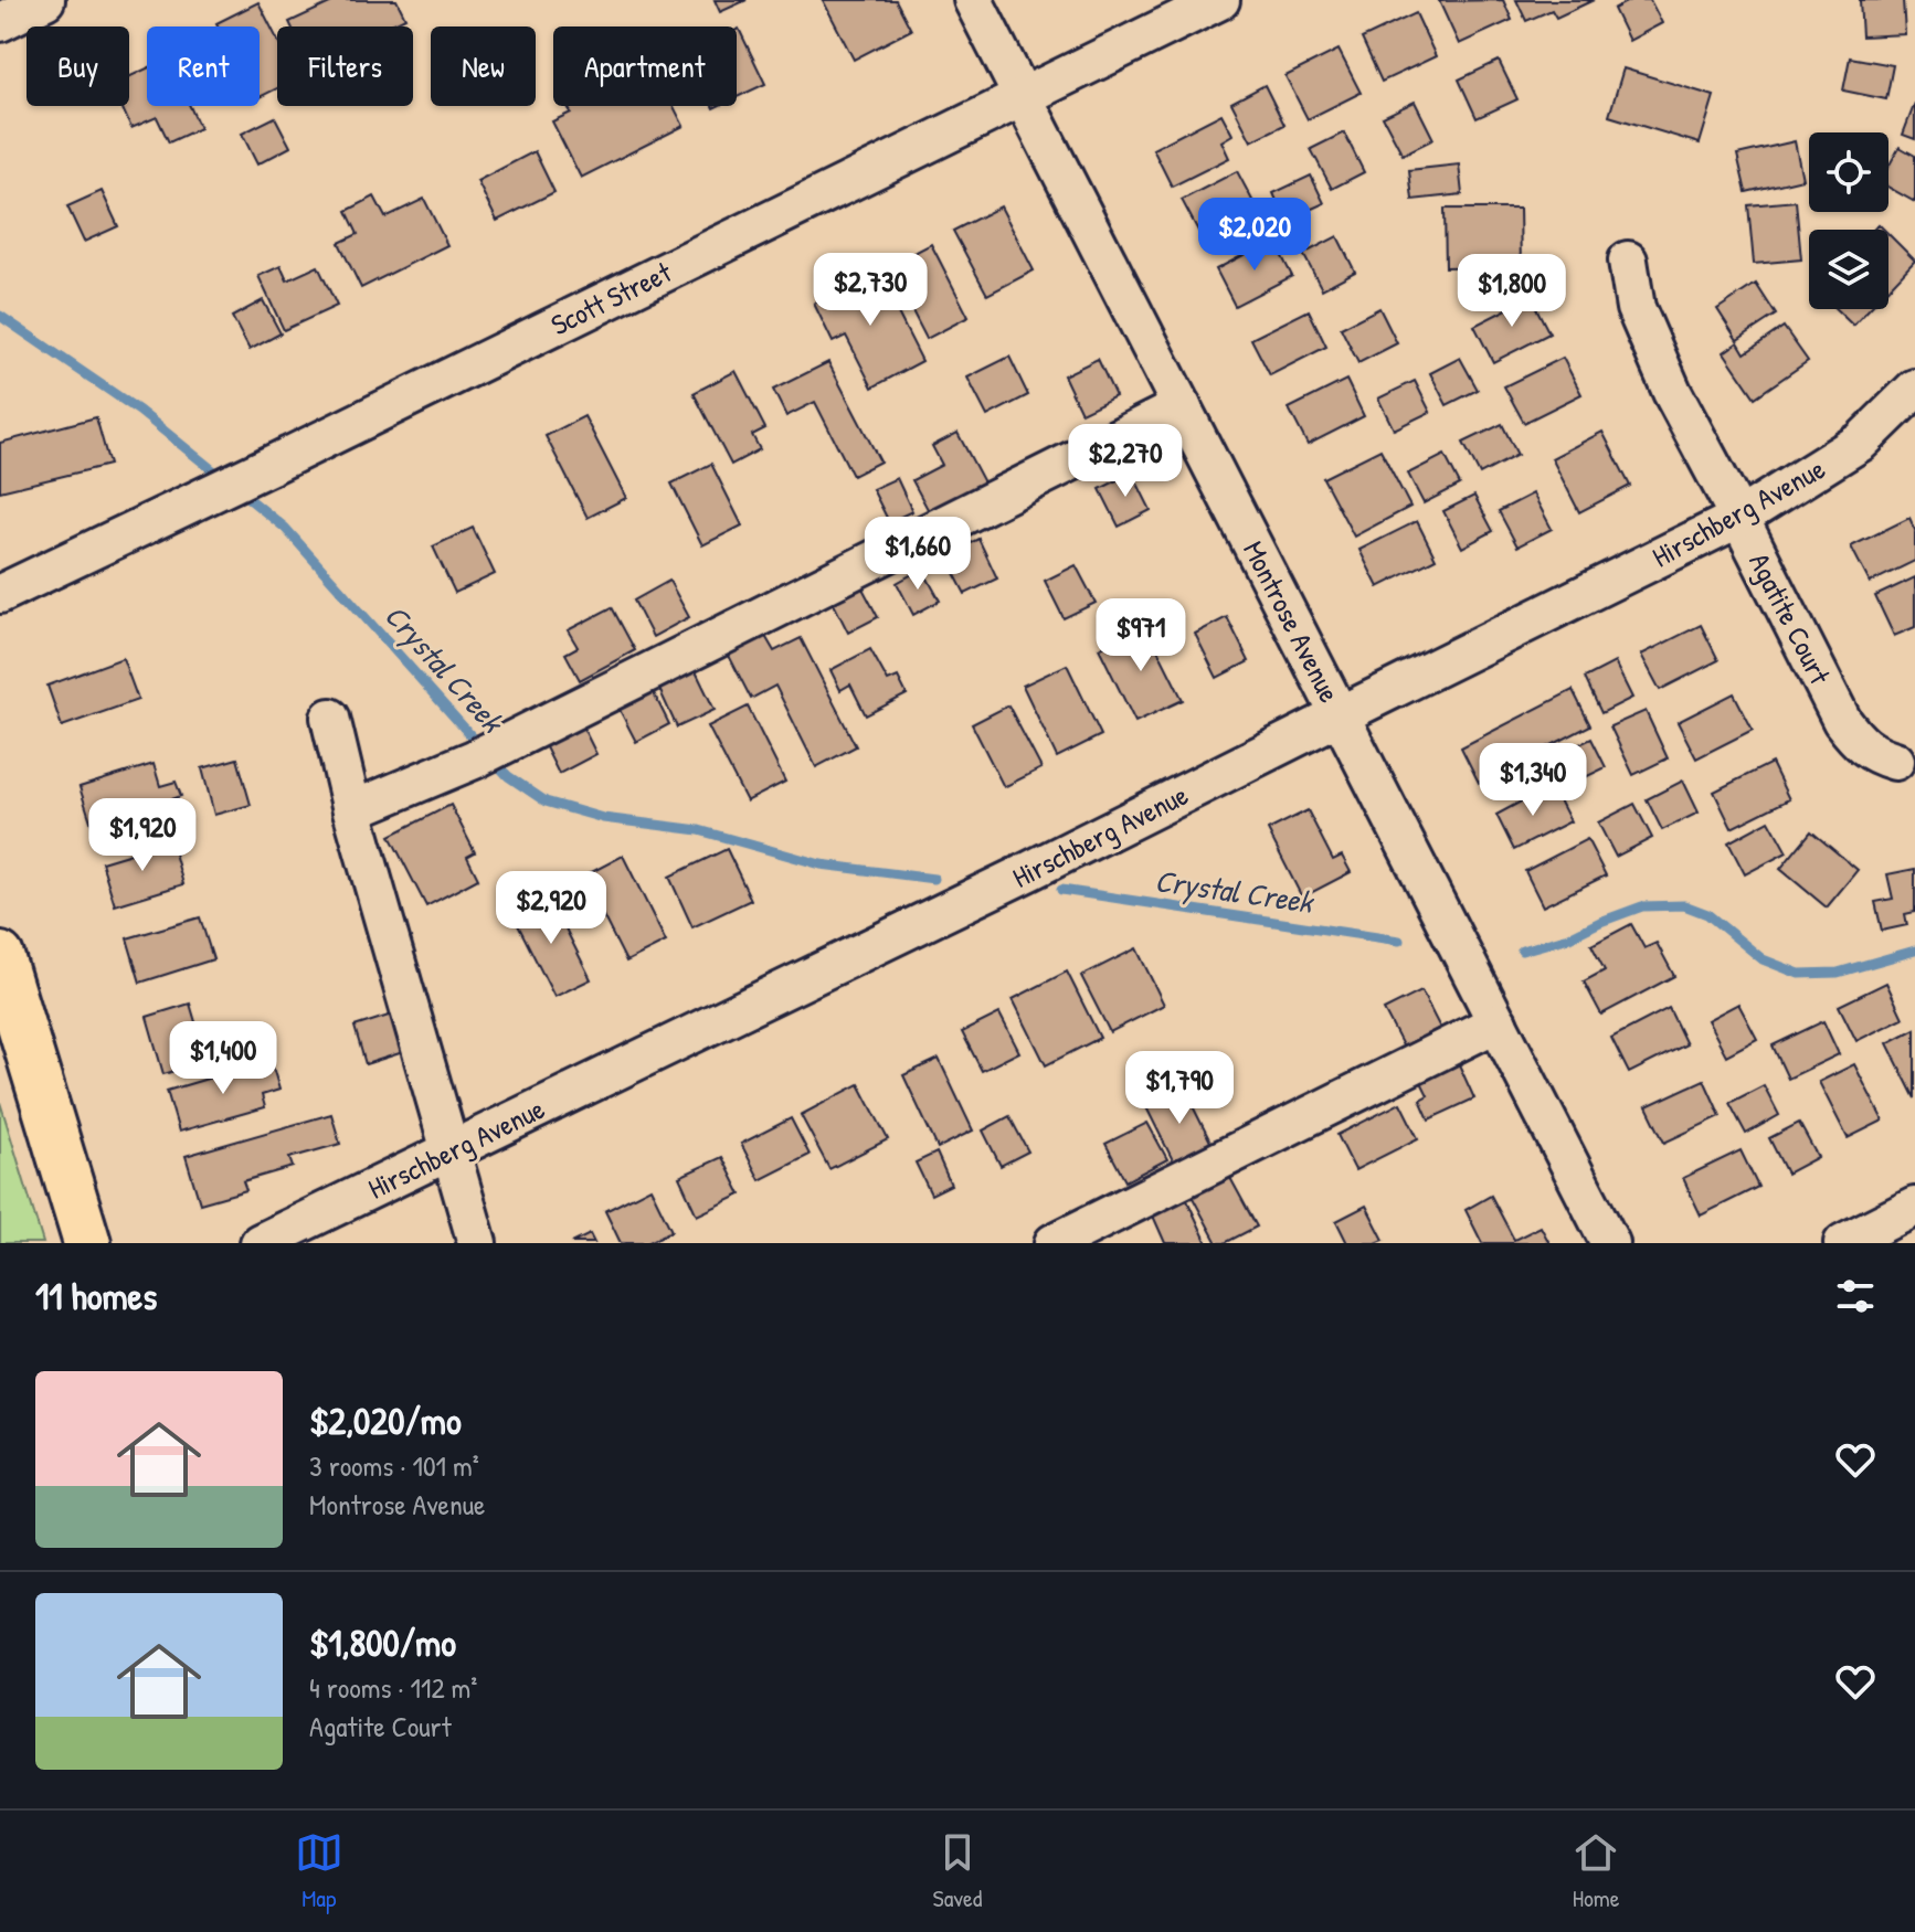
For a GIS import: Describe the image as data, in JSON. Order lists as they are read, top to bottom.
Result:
{
  "streets": {
    "street": [
      "Scott Street",
      "Hirschberg Avenue",
      "Agatite Court",
      "Montrose Avenue"
    ]
  },
  "crossings": [
    ["Scott Street", "Montrose Avenue"],
    ["Hirschberg Avenue", "Agatite Court"],
    ["Hirschberg Avenue", "Montrose Avenue"]
  ],
  "water": ["Crystal Creek"],
  "page": {
    "chip": [
      "Buy",
      "Rent",
      "Filters",
      "New",
      "Apartment"
    ],
    "price": [
      "$2,020",
      "$2,730",
      "$1,800",
      "$2,270",
      "$1,660",
      "$971",
      "$1,340",
      "$1,920",
      "$2,920",
      "$1,400",
      "$1,790"
    ],
    "heading": "11 homes",
    "list": [
      {
        "name": "$2,020/mo",
        "note": "3 rooms · 101 m² · Montrose Avenue"
      },
      {
        "name": "$1,800/mo",
        "note": "4 rooms · 112 m² · Agatite Court"
      }
    ],
    "tabs": ["Map", "Saved", "Home"]
  }
}
